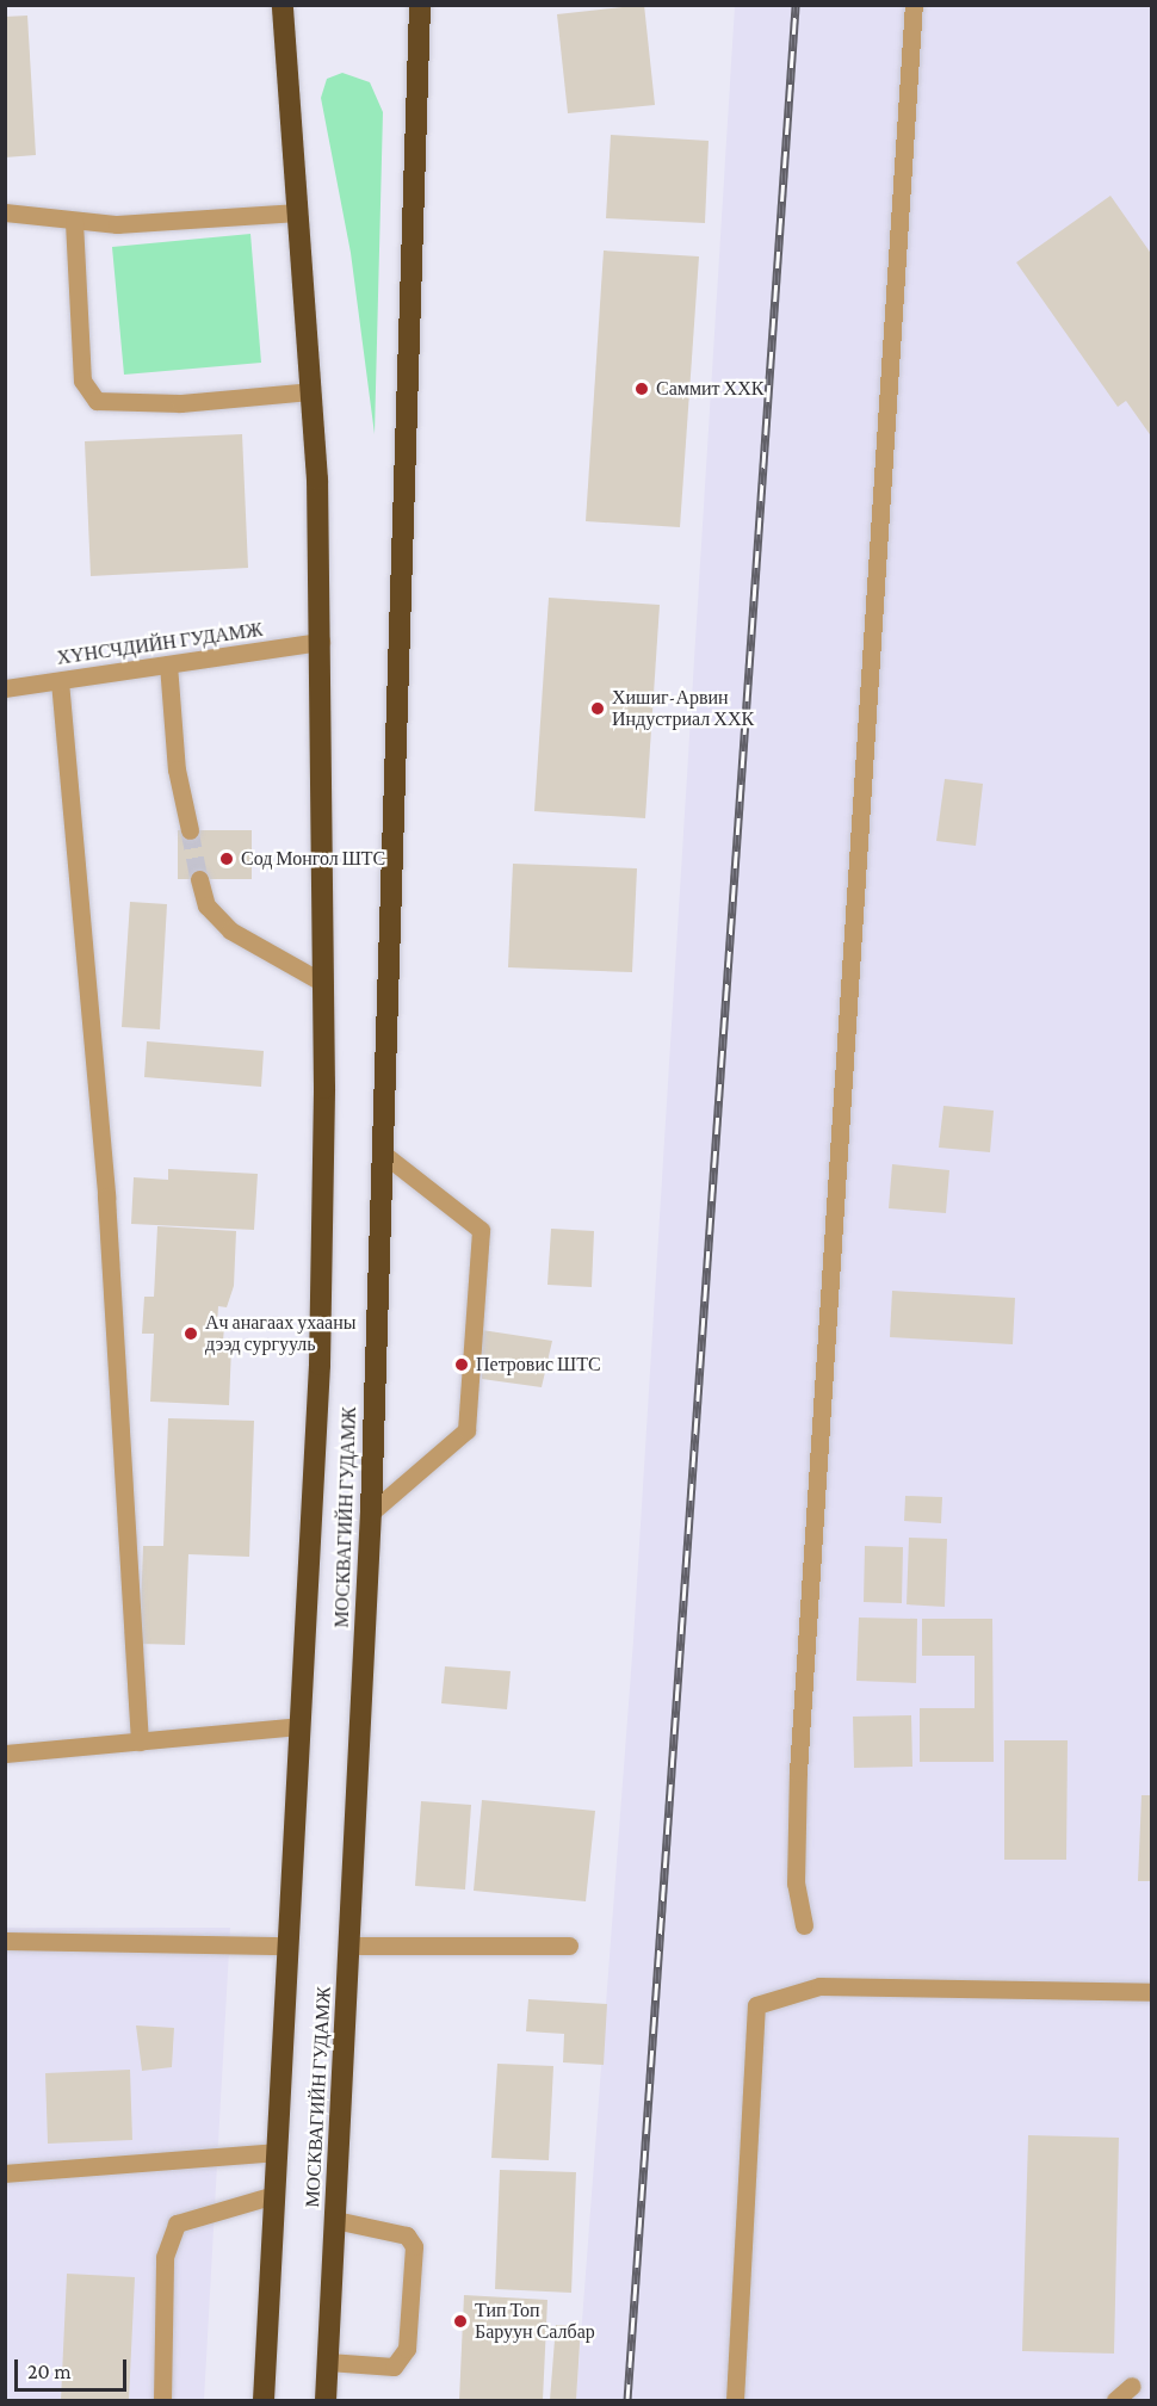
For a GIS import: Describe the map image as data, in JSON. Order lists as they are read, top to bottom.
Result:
{
  "streets": {
    "highway": ["МОСКВАГИЙН ГУДАМЖ"],
    "street": ["ХҮНСЧДИЙН ГУДАМЖ"]
  },
  "crossings": [
    ["ХҮНСЧДИЙН ГУДАМЖ", "МОСКВАГИЙН ГУДАМЖ"]
  ],
  "places": [
    "Саммит ХХК",
    "Хишиг-Арвин Индустриал ХХК",
    "Сод Монгол ШТС",
    "Ач анагаах ухааны дээд сургууль",
    "Петровис ШТС",
    "Тип Топ Баруун Салбар"
  ],
  "scale_bar": "20 m"
}
